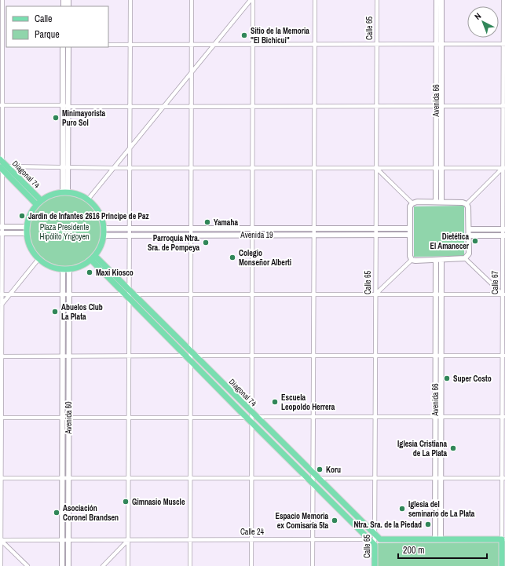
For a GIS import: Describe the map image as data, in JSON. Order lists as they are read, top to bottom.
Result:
{
  "streets": {
    "main road": [
      "Calle 65",
      "Avenida 66",
      "Diagonal 74",
      "Avenida 19",
      "Calle 67",
      "Avenida 60",
      "Calle 24"
    ]
  },
  "crossings": [
    ["Calle 65", "Diagonal 74"],
    ["Calle 65", "Avenida 19"],
    ["Calle 65", "Calle 24"],
    ["Avenida 66", "Calle 24"],
    ["Diagonal 74", "Avenida 19"],
    ["Diagonal 74", "Avenida 60"],
    ["Diagonal 74", "Calle 24"],
    ["Avenida 19", "Avenida 60"],
    ["Calle 67", "Calle 24"],
    ["Avenida 60", "Calle 24"]
  ],
  "parks": ["Plaza Presidente Hipólito Yrigoyen"],
  "places": [
    "Sitio de la Memoria \"El Bichicui\"",
    "Minimayorista Puro Sol",
    "Jardin de Infantes 2616 Principe de Paz",
    "Yamaha",
    "Dietética El Amanecer",
    "Parroquia Ntra. Sra. de Pompeya",
    "Colegio Monseñor Alberti",
    "Maxi Kiosco",
    "Abuelos Club La Plata",
    "Super Costo",
    "Escuela Leopoldo Herrera",
    "Iglesia Cristiana de La Plata",
    "Koru",
    "Gimnasio Muscle",
    "Iglesia del seminario de La Plata",
    "Asociación Coronel Brandsen",
    "Espacio Memoria ex Comisaría 5ta",
    "Ntra. Sra. de la Piedad"
  ],
  "legend": ["Calle", "Parque"],
  "scale_bar": "200 m",
  "north": "top left"
}
